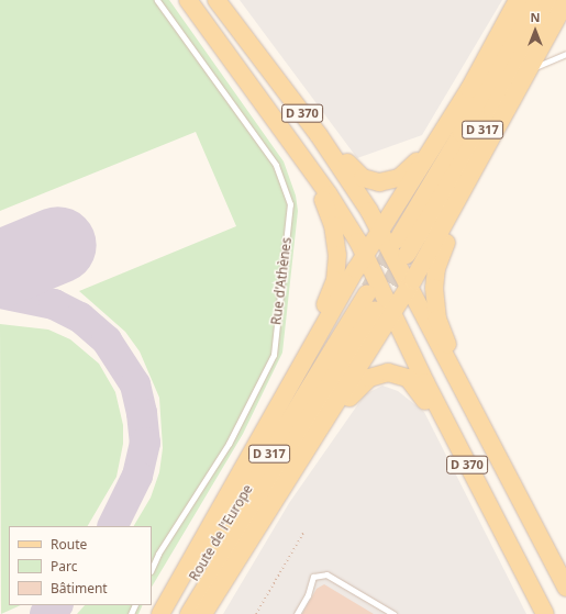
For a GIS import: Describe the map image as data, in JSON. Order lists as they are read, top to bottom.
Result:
{
  "streets": {
    "main road": ["D 370", "D 317", "Route de l'Europe"],
    "lane": ["Rue d'Athènes"]
  },
  "legend": ["Route", "Parc", "Bâtiment"],
  "north": "top"
}
